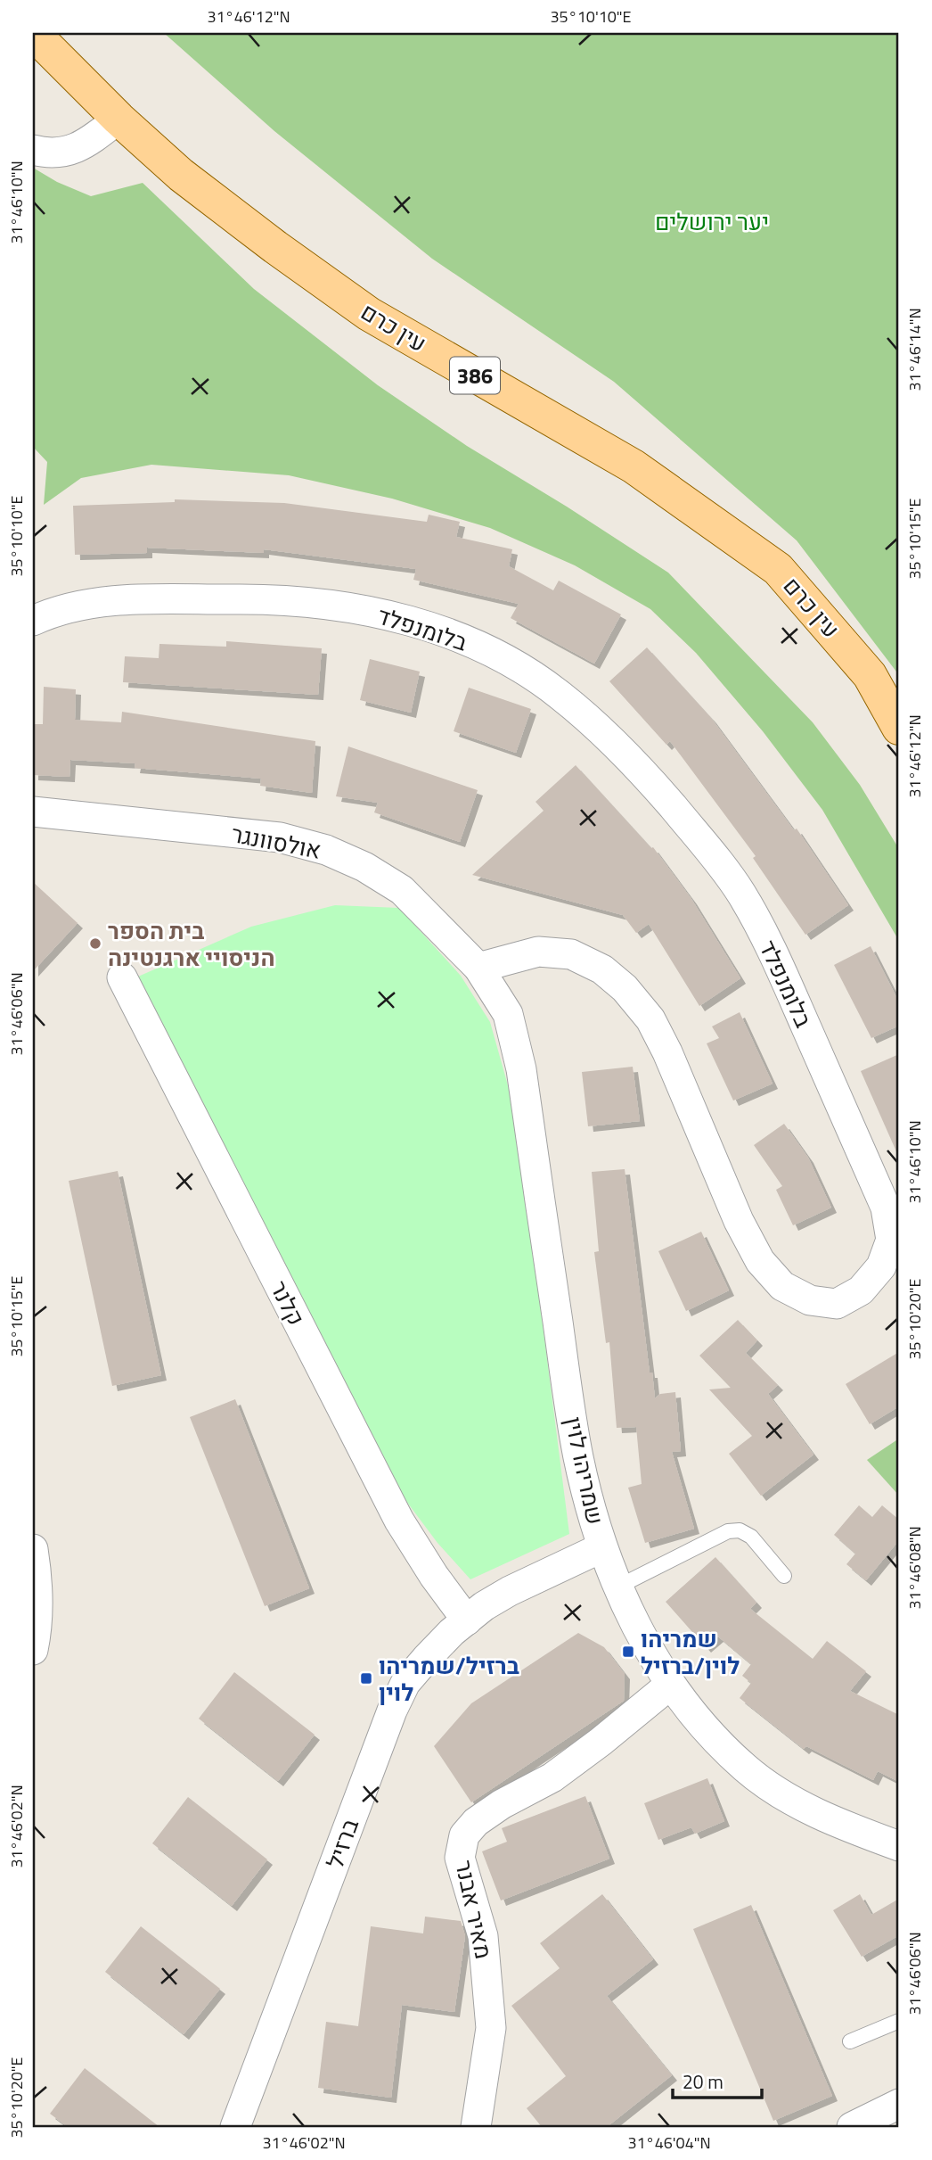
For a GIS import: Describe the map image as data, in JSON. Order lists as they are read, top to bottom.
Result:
{
  "streets": {
    "main road": ["עין כרם", "386"],
    "street": [
      "בלומנפלד",
      "אולסוונגר",
      "קלנר",
      "שמריהו לוין",
      "ברזיל",
      "מאיר אבנר"
    ]
  },
  "crossings": [
    ["בלומנפלד", "אולסוונגר"],
    ["בלומנפלד", "שמריהו לוין"],
    ["אולסוונגר", "שמריהו לוין"],
    ["קלנר", "ברזיל"],
    ["שמריהו לוין", "ברזיל"],
    ["שמריהו לוין", "מאיר אבנר"]
  ],
  "parks": ["יער ירושלים"],
  "places": {
    "other": ["בית הספר הניסויי ארגנטינה"],
    "transit": ["שמריהו לוין/ברזיל", "ברזיל/שמריהו לוין"]
  },
  "scale_bar": "20 m",
  "coordinates": [
    "31°46'12\"N",
    "35°10'10\"E",
    "31°46'10\"N",
    "31°46'14\"N",
    "35°10'15\"E",
    "31°46'06\"N",
    "35°10'20\"E",
    "31°46'08\"N",
    "31°46'02\"N",
    "31°46'04\"N"
  ]
}
